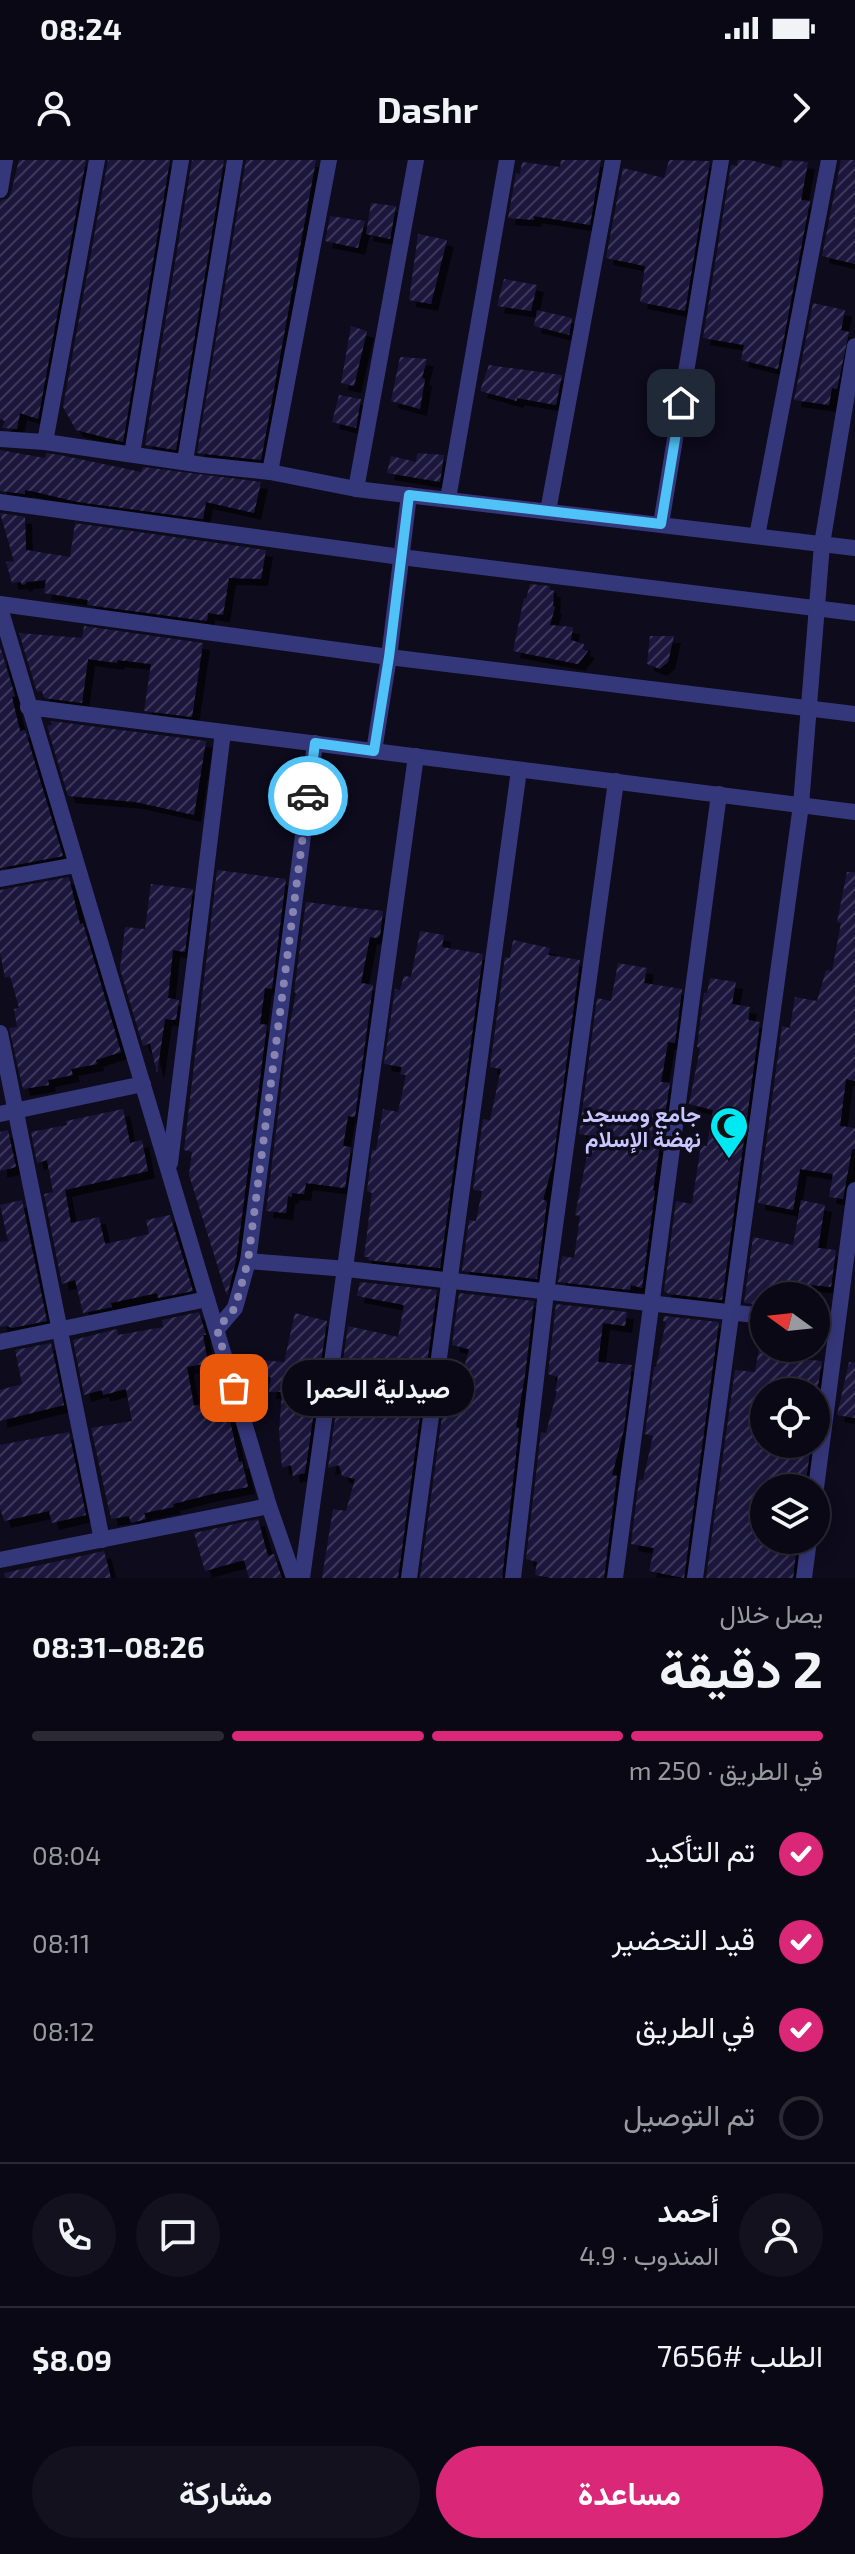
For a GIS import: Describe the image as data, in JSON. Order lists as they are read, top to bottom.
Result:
{
  "places": {
    "mosque": ["جامع ومسجد نهضة الإسلام"],
    "other": ["صيدلية الحمرا"]
  },
  "north": "left",
  "page": {
    "status": "08:24",
    "header": "Dashr",
    "bubble": "صيدلية الحمرا",
    "heading": ["2 دقيقة", "يصل خلال", "08:26–08:31"],
    "panel": [
      "أحمد",
      "المندوب · 4.9",
      "الطلب #7656",
      "$8.09"
    ],
    "bar": "في الطريق · 250 m",
    "list": [
      ["تم التأكيد", "08:04"],
      ["قيد التحضير", "08:11"],
      ["في الطريق", "08:12"],
      "تم التوصيل"
    ],
    "buttons": ["مساعدة", "مشاركة"]
  }
}
